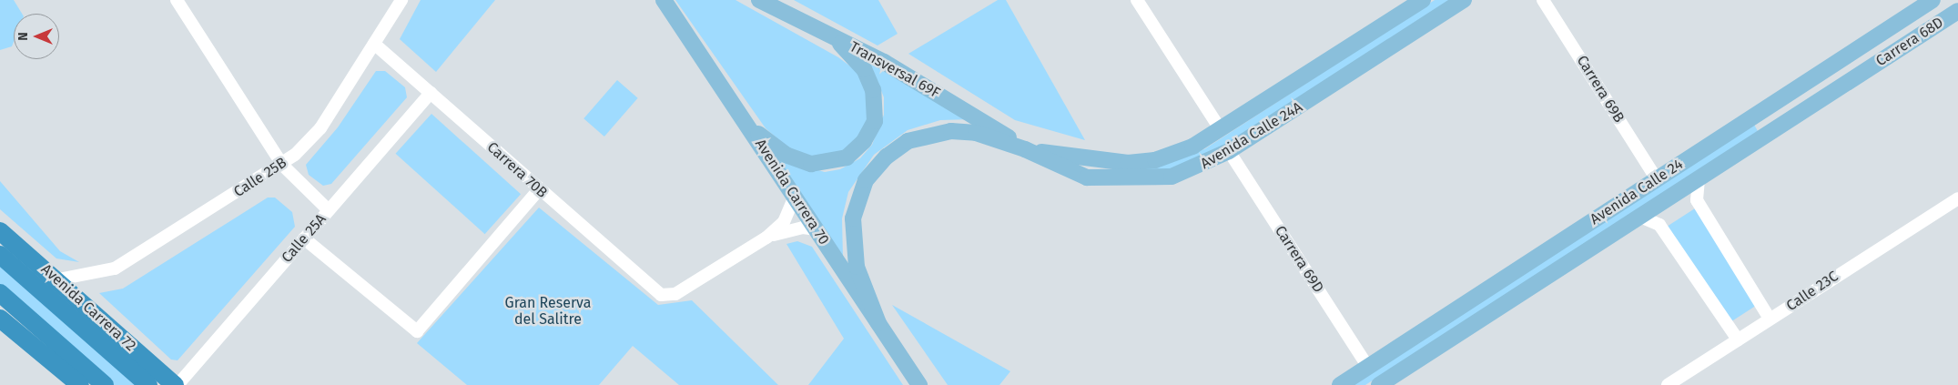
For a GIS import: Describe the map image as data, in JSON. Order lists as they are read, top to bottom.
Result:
{
  "streets": {
    "highway": ["Avenida Carrera 72"],
    "main road": [
      "Carrera 68D",
      "Transversal 69F",
      "Avenida Calle 24A",
      "Avenida Carrera 70",
      "Avenida Calle 24"
    ],
    "street": [
      "Carrera 69B",
      "Carrera 70B",
      "Calle 25B",
      "Calle 25A",
      "Carrera 69D",
      "Calle 23C"
    ]
  },
  "crossings": [
    ["Carrera 68D", "Avenida Calle 24"],
    ["Transversal 69F", "Avenida Calle 24A"],
    ["Carrera 69B", "Avenida Calle 24"],
    ["Avenida Calle 24A", "Carrera 69D"],
    ["Carrera 70B", "Calle 25B"],
    ["Carrera 70B", "Calle 25A"],
    ["Calle 25B", "Avenida Carrera 72"],
    ["Avenida Calle 24", "Carrera 69D"],
    ["Calle 25A", "Avenida Carrera 72"]
  ],
  "parks": ["Gran Reserva del Salitre"],
  "north": "left"
}
